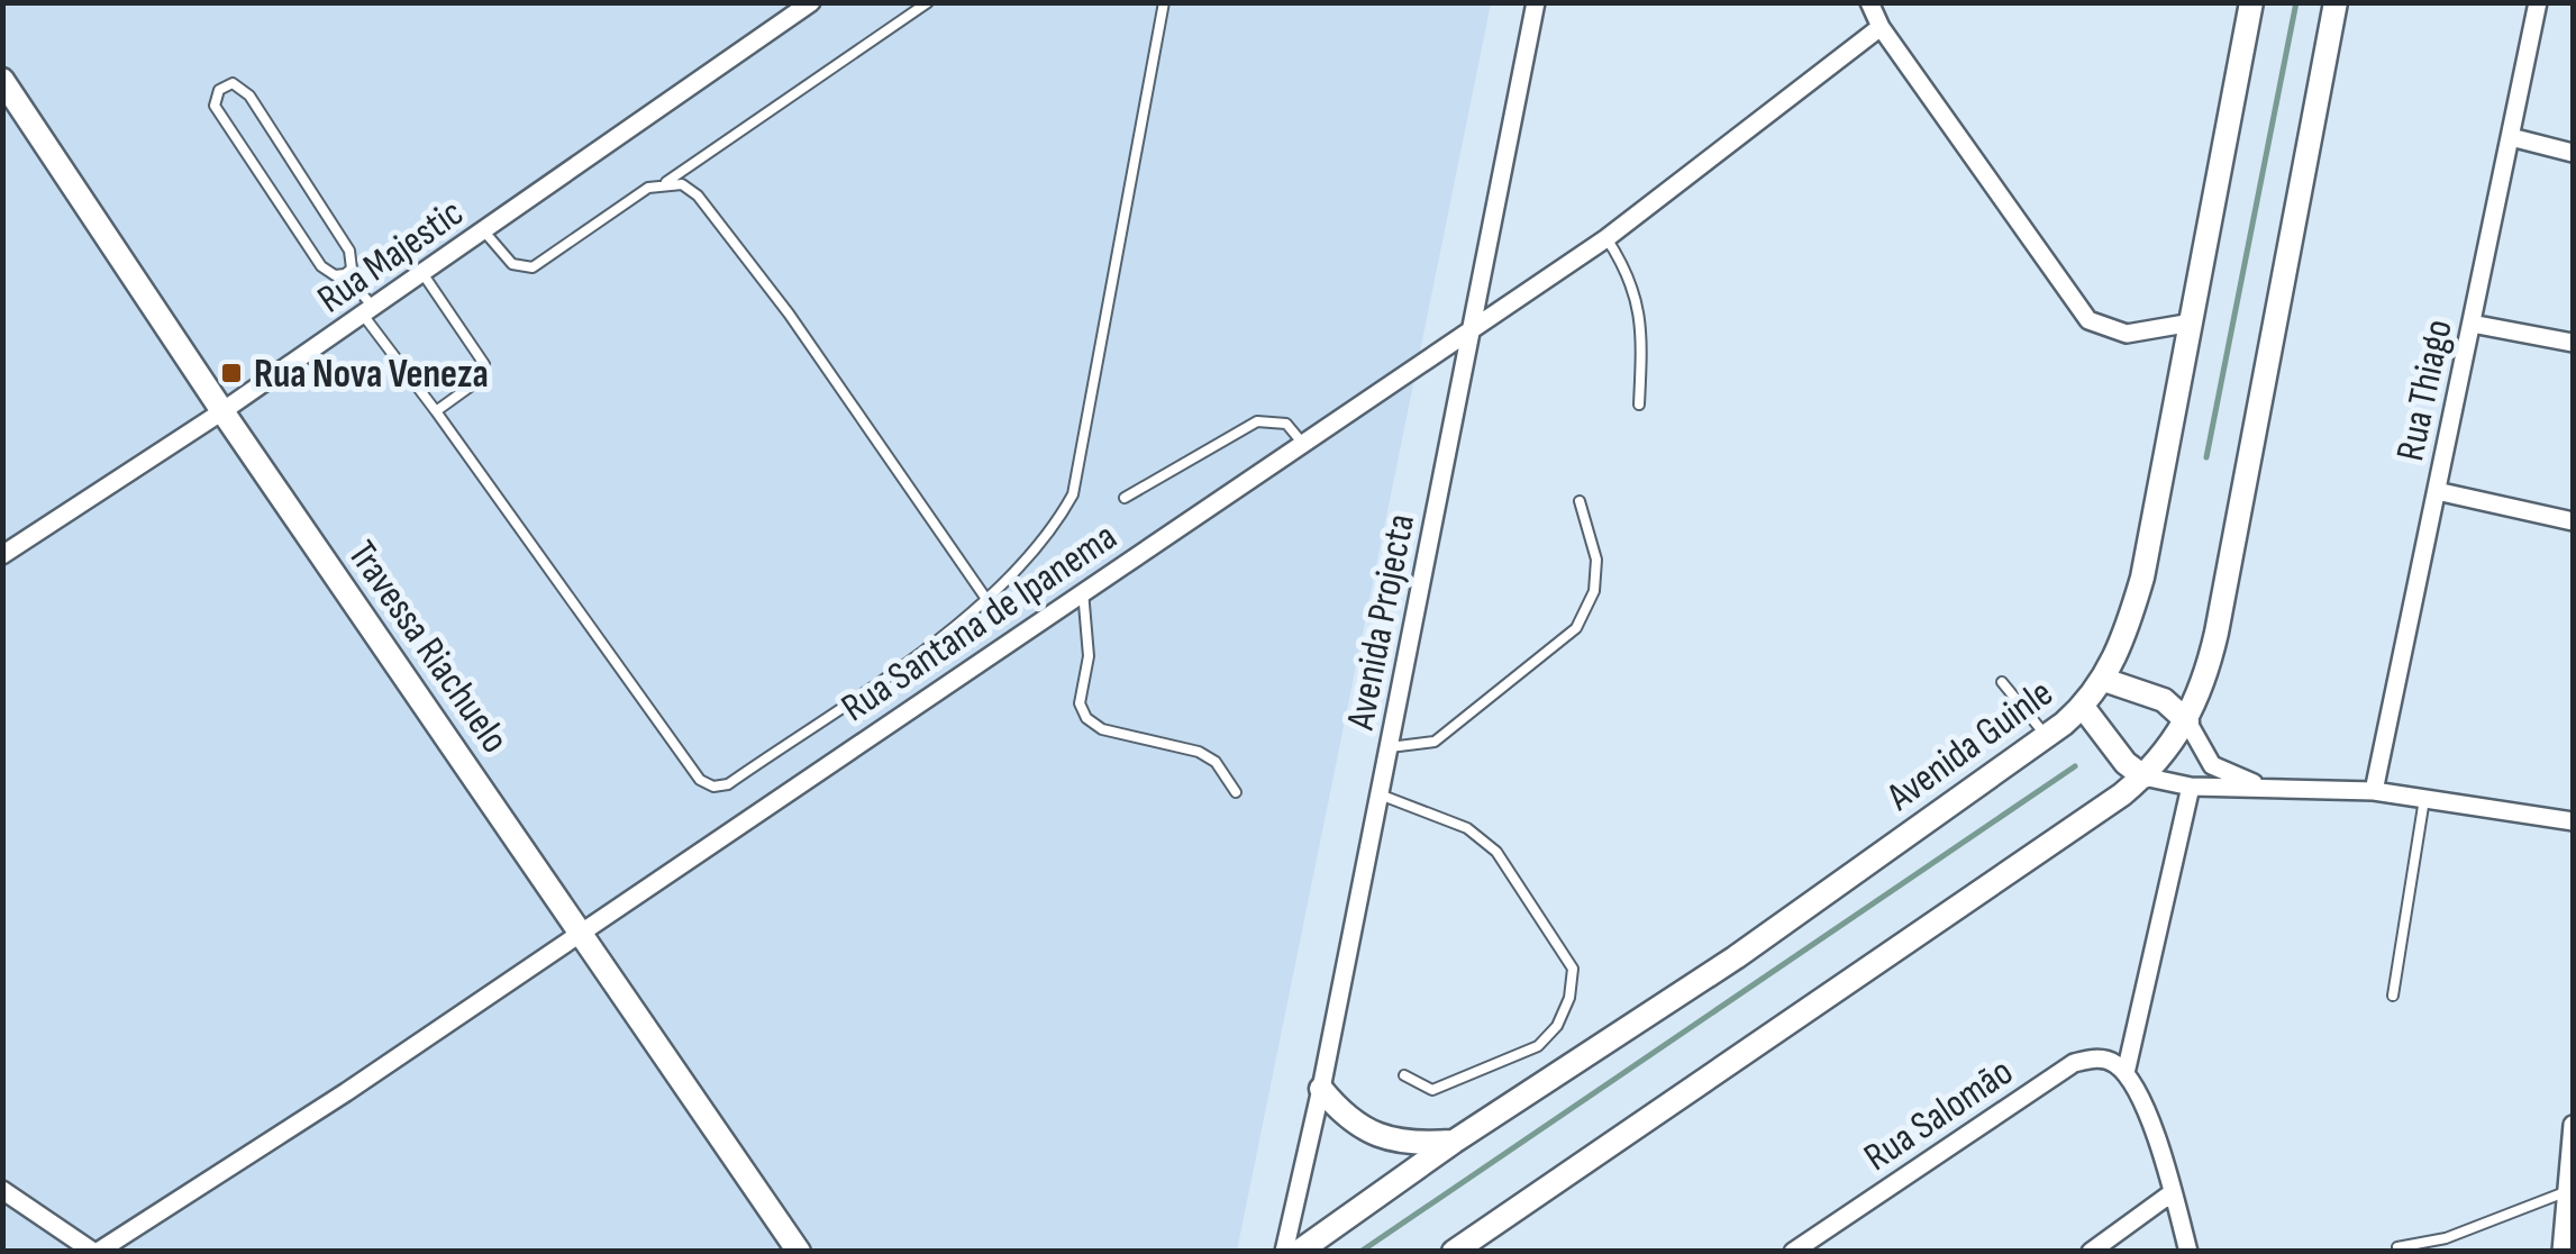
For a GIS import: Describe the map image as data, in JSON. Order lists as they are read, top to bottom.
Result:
{
  "streets": {
    "street": [
      "Rua Majestic",
      "Rua Thiago",
      "Rua Santana de Ipanema",
      "Avenida Projecta",
      "Travessa Riachuelo",
      "Avenida Guinle",
      "Rua Salomão"
    ]
  },
  "crossings": [
    ["Rua Majestic", "Travessa Riachuelo"],
    ["Rua Santana de Ipanema", "Avenida Projecta"],
    ["Rua Santana de Ipanema", "Travessa Riachuelo"]
  ],
  "places": {
    "transit": ["Rua Nova Veneza"]
  }
}
